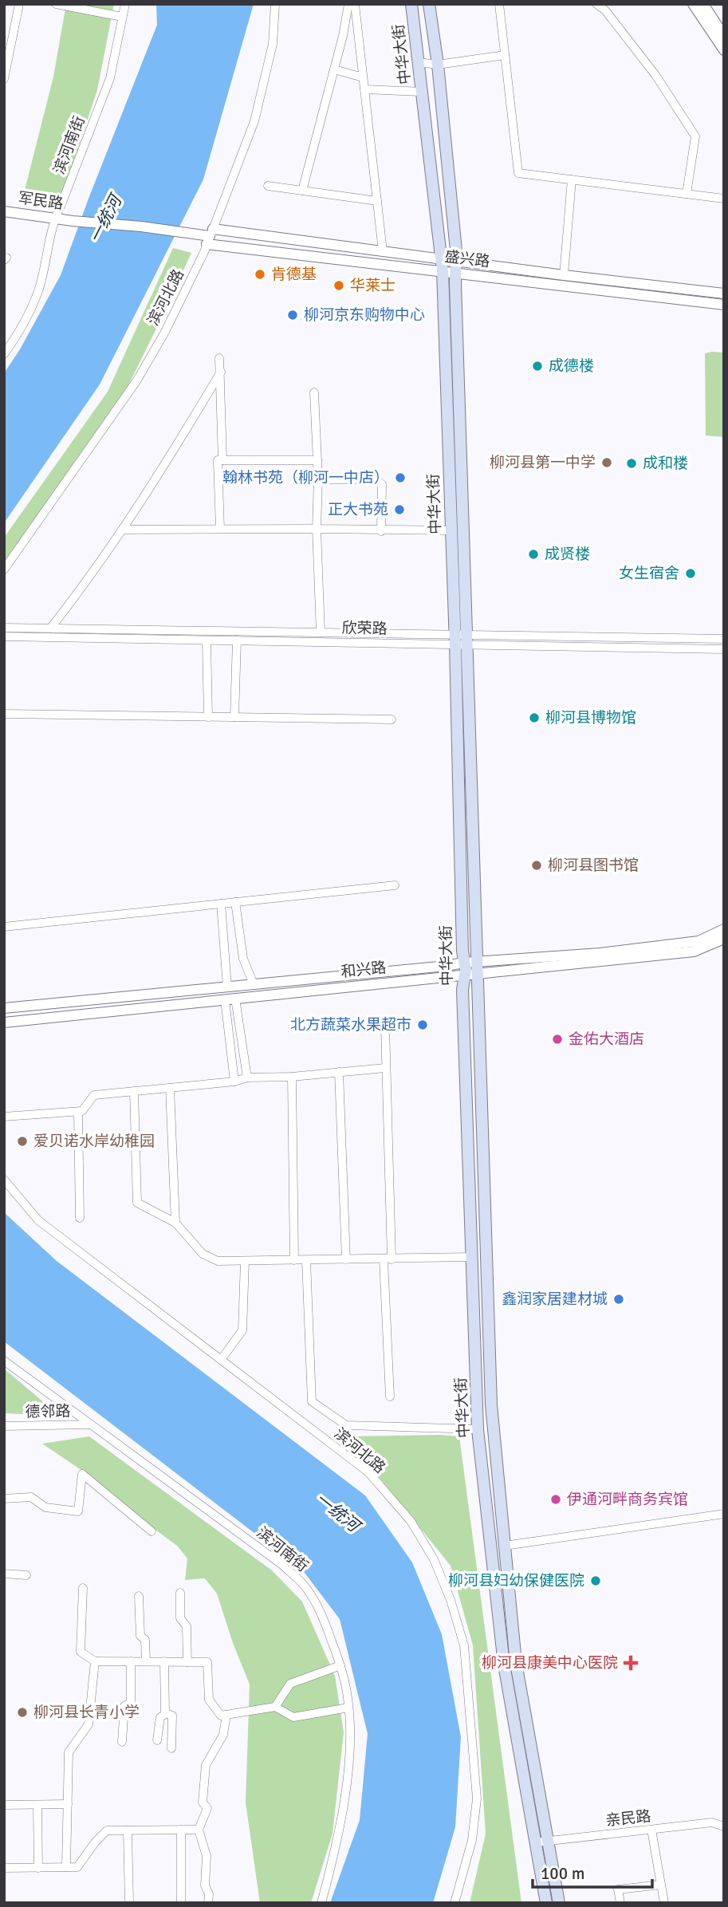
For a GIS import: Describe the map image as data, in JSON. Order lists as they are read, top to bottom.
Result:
{
  "streets": {
    "main road": ["中华大街"],
    "street": [
      "滨河南街",
      "军民路",
      "盛兴路",
      "滨河北路",
      "欣荣路",
      "和兴路",
      "德邻路",
      "亲民路"
    ]
  },
  "crossings": [
    ["中华大街", "盛兴路"],
    ["中华大街", "欣荣路"],
    ["中华大街", "和兴路"],
    ["中华大街", "亲民路"],
    ["滨河南街", "军民路"],
    ["滨河南街", "德邻路"],
    ["军民路", "盛兴路"],
    ["军民路", "滨河北路"],
    ["盛兴路", "滨河北路"]
  ],
  "water": ["一统河"],
  "places": {
    "other": [
      "肯德基",
      "华莱士",
      "柳河京东购物中心",
      "成德楼",
      "柳河县第一中学",
      "成和楼",
      "翰林书苑（柳河一中店）",
      "正大书苑",
      "成贤楼",
      "女生宿舍",
      "柳河县博物馆",
      "柳河县图书馆",
      "北方蔬菜水果超市",
      "金佑大酒店",
      "爱贝诺水岸幼稚园",
      "鑫润家居建材城",
      "伊通河畔商务宾馆",
      "柳河县妇幼保健医院",
      "柳河县长青小学"
    ],
    "health": ["柳河县康美中心医院"]
  },
  "scale_bar": "100 m"
}
